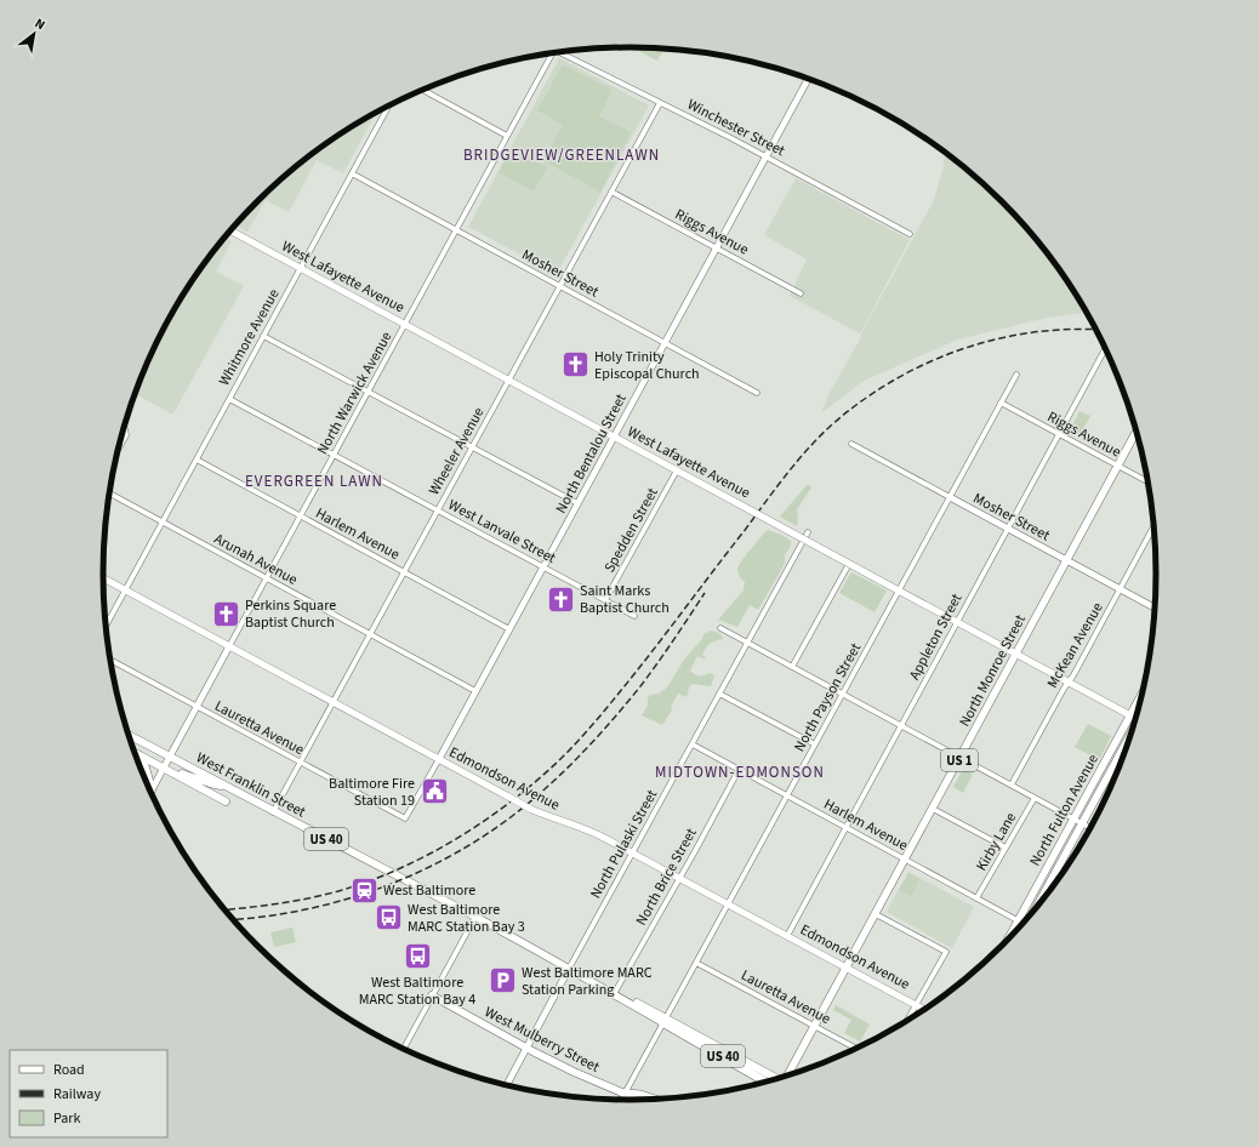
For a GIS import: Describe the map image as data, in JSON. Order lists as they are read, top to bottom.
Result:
{
  "streets": {
    "highway": ["US 40"],
    "main road": [
      "West Lafayette Avenue",
      "North Monroe Street",
      "US 1",
      "Edmondson Avenue",
      "West Franklin Street",
      "North Fulton Avenue",
      "West Mulberry Street"
    ],
    "street": [
      "Winchester Street",
      "Riggs Avenue",
      "Mosher Street",
      "Whitmore Avenue",
      "North Warwick Avenue",
      "Wheeler Avenue",
      "North Bentalou Street",
      "Spedden Street",
      "West Lanvale Street",
      "Harlem Avenue",
      "Arunah Avenue",
      "Appleton Street",
      "McKean Avenue",
      "North Payson Street",
      "Lauretta Avenue",
      "Kirby Lane",
      "North Pulaski Street",
      "North Brice Street"
    ]
  },
  "crossings": [
    ["Winchester Street", "Wheeler Avenue"],
    ["Winchester Street", "North Bentalou Street"],
    ["Riggs Avenue", "Wheeler Avenue"],
    ["Riggs Avenue", "North Bentalou Street"],
    ["Riggs Avenue", "Appleton Street"],
    ["Riggs Avenue", "North Monroe Street"],
    ["Riggs Avenue", "North Payson Street"],
    ["Mosher Street", "Whitmore Avenue"],
    ["Mosher Street", "North Warwick Avenue"],
    ["Mosher Street", "Wheeler Avenue"],
    ["Mosher Street", "North Bentalou Street"],
    ["Mosher Street", "Appleton Street"],
    ["Mosher Street", "McKean Avenue"],
    ["Mosher Street", "North Monroe Street"],
    ["Mosher Street", "North Payson Street"],
    ["West Lafayette Avenue", "Whitmore Avenue"],
    ["West Lafayette Avenue", "North Warwick Avenue"],
    ["West Lafayette Avenue", "Wheeler Avenue"],
    ["West Lafayette Avenue", "North Bentalou Street"],
    ["West Lafayette Avenue", "Spedden Street"],
    ["West Lafayette Avenue", "Appleton Street"],
    ["West Lafayette Avenue", "McKean Avenue"],
    ["West Lafayette Avenue", "North Monroe Street"],
    ["West Lafayette Avenue", "North Payson Street"],
    ["West Lafayette Avenue", "North Fulton Avenue"],
    ["Whitmore Avenue", "West Lanvale Street"],
    ["Whitmore Avenue", "Harlem Avenue"],
    ["Whitmore Avenue", "Arunah Avenue"],
    ["Whitmore Avenue", "Edmondson Avenue"],
    ["North Warwick Avenue", "West Lanvale Street"],
    ["North Warwick Avenue", "Harlem Avenue"],
    ["North Warwick Avenue", "Arunah Avenue"],
    ["North Warwick Avenue", "Lauretta Avenue"],
    ["North Warwick Avenue", "Edmondson Avenue"],
    ["North Warwick Avenue", "West Franklin Street"],
    ["Wheeler Avenue", "West Lanvale Street"],
    ["Wheeler Avenue", "Harlem Avenue"],
    ["Wheeler Avenue", "Arunah Avenue"],
    ["Wheeler Avenue", "Lauretta Avenue"],
    ["Wheeler Avenue", "Edmondson Avenue"],
    ["Wheeler Avenue", "West Franklin Street"],
    ["North Bentalou Street", "West Lanvale Street"],
    ["North Bentalou Street", "Harlem Avenue"],
    ["North Bentalou Street", "Arunah Avenue"],
    ["North Bentalou Street", "Lauretta Avenue"],
    ["North Bentalou Street", "Edmondson Avenue"],
    ["Spedden Street", "West Lanvale Street"],
    ["Harlem Avenue", "Appleton Street"],
    ["Harlem Avenue", "North Monroe Street"],
    ["Harlem Avenue", "North Payson Street"],
    ["Harlem Avenue", "North Fulton Avenue"],
    ["Harlem Avenue", "Kirby Lane"],
    ["Harlem Avenue", "North Pulaski Street"],
    ["Harlem Avenue", "North Brice Street"],
    ["Appleton Street", "Edmondson Avenue"],
    ["North Monroe Street", "Lauretta Avenue"],
    ["North Monroe Street", "Edmondson Avenue"],
    ["North Payson Street", "Lauretta Avenue"],
    ["North Payson Street", "Edmondson Avenue"],
    ["North Payson Street", "West Franklin Street"],
    ["North Payson Street", "US 40"],
    ["North Payson Street", "West Mulberry Street"],
    ["Edmondson Avenue", "North Pulaski Street"],
    ["Edmondson Avenue", "North Brice Street"],
    ["West Franklin Street", "US 40"],
    ["West Franklin Street", "North Pulaski Street"],
    ["West Franklin Street", "North Brice Street"],
    ["North Pulaski Street", "West Mulberry Street"]
  ],
  "districts": ["BRIDGEVIEW/GREENLAWN", "EVERGREEN LAWN", "MIDTOWN-EDMONSON"],
  "places": {
    "church": ["Holy Trinity Episcopal Church", "Saint Marks Baptist Church", "Perkins Square Baptist Church"],
    "public building": ["Baltimore Fire Station 19"],
    "station": ["West Baltimore"],
    "bus stop": ["West Baltimore MARC Station Bay 3", "West Baltimore MARC Station Bay 4"],
    "parking": ["West Baltimore MARC Station Parking"]
  },
  "legend": ["Road", "Railway", "Park"],
  "north": "top right"
}
